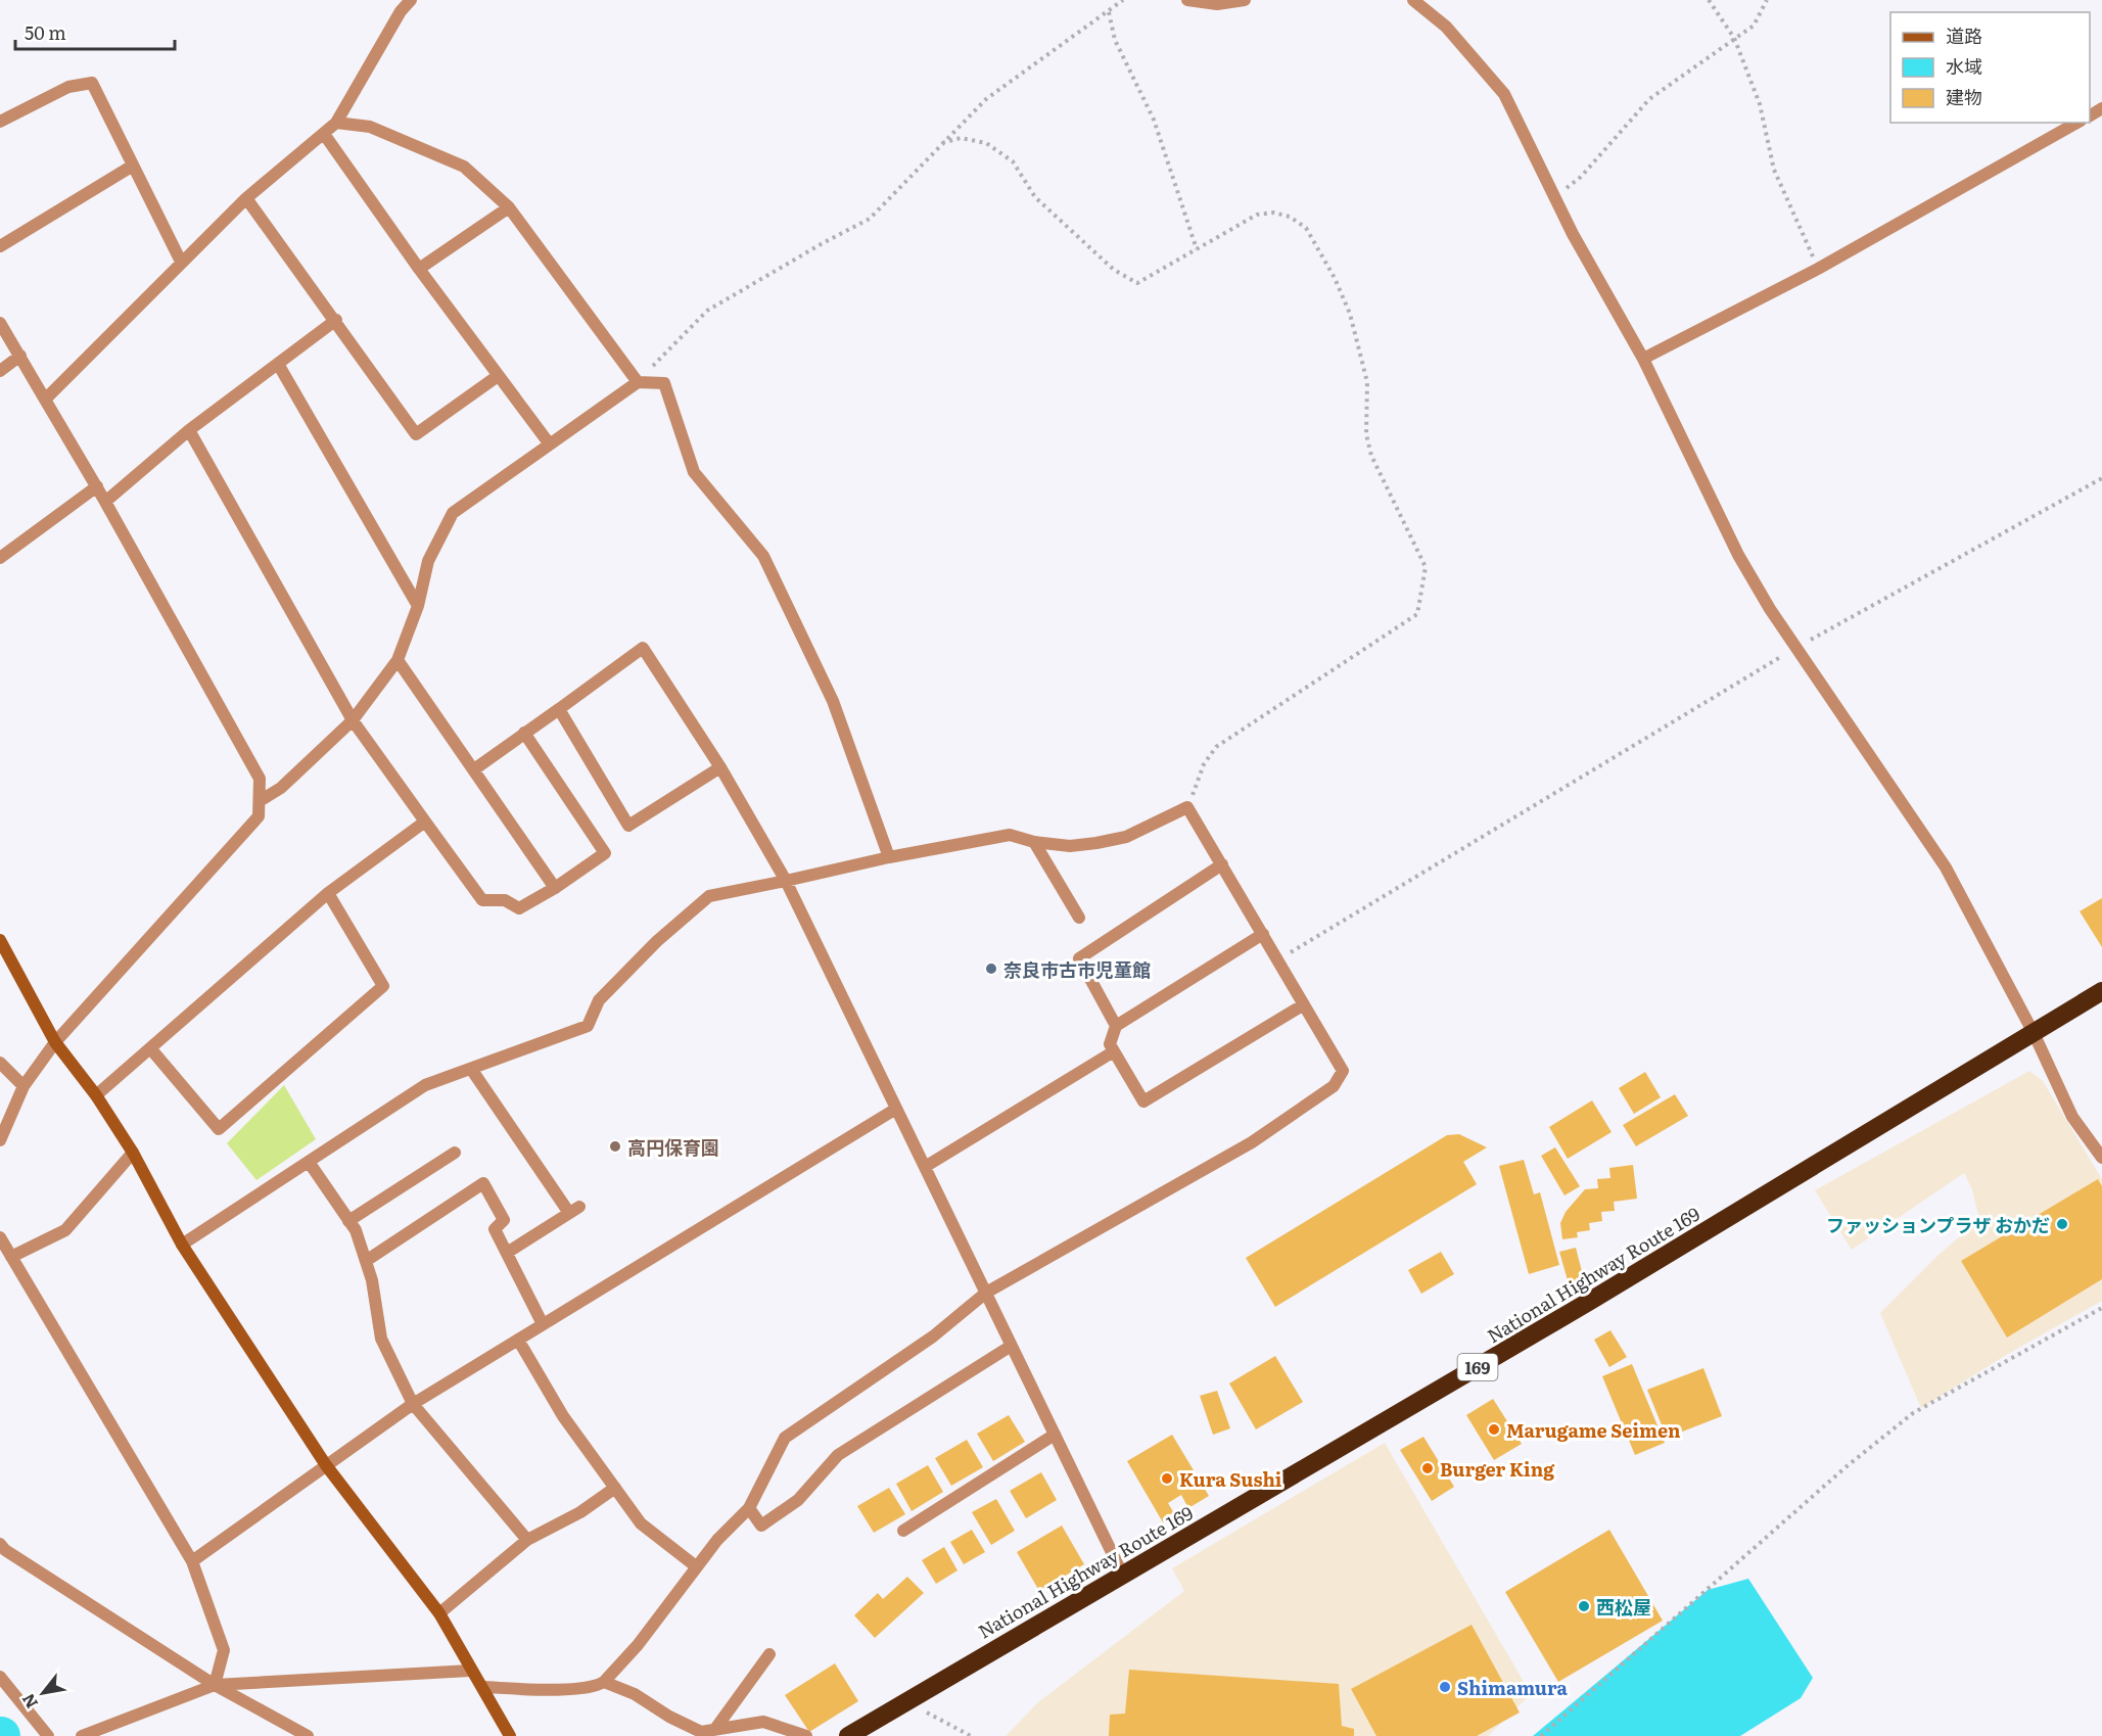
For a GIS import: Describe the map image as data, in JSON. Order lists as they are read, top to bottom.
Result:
{
  "streets": {
    "highway": ["National Highway Route 169", "169"]
  },
  "places": [
    "奈良市古市児童館",
    "高円保育園",
    "ファッションプラザ おかだ",
    "Marugame Seimen",
    "Burger King",
    "Kura Sushi",
    "西松屋",
    "Shimamura"
  ],
  "legend": ["道路", "水域", "建物"],
  "scale_bar": "50 m",
  "north": "bottom left"
}
